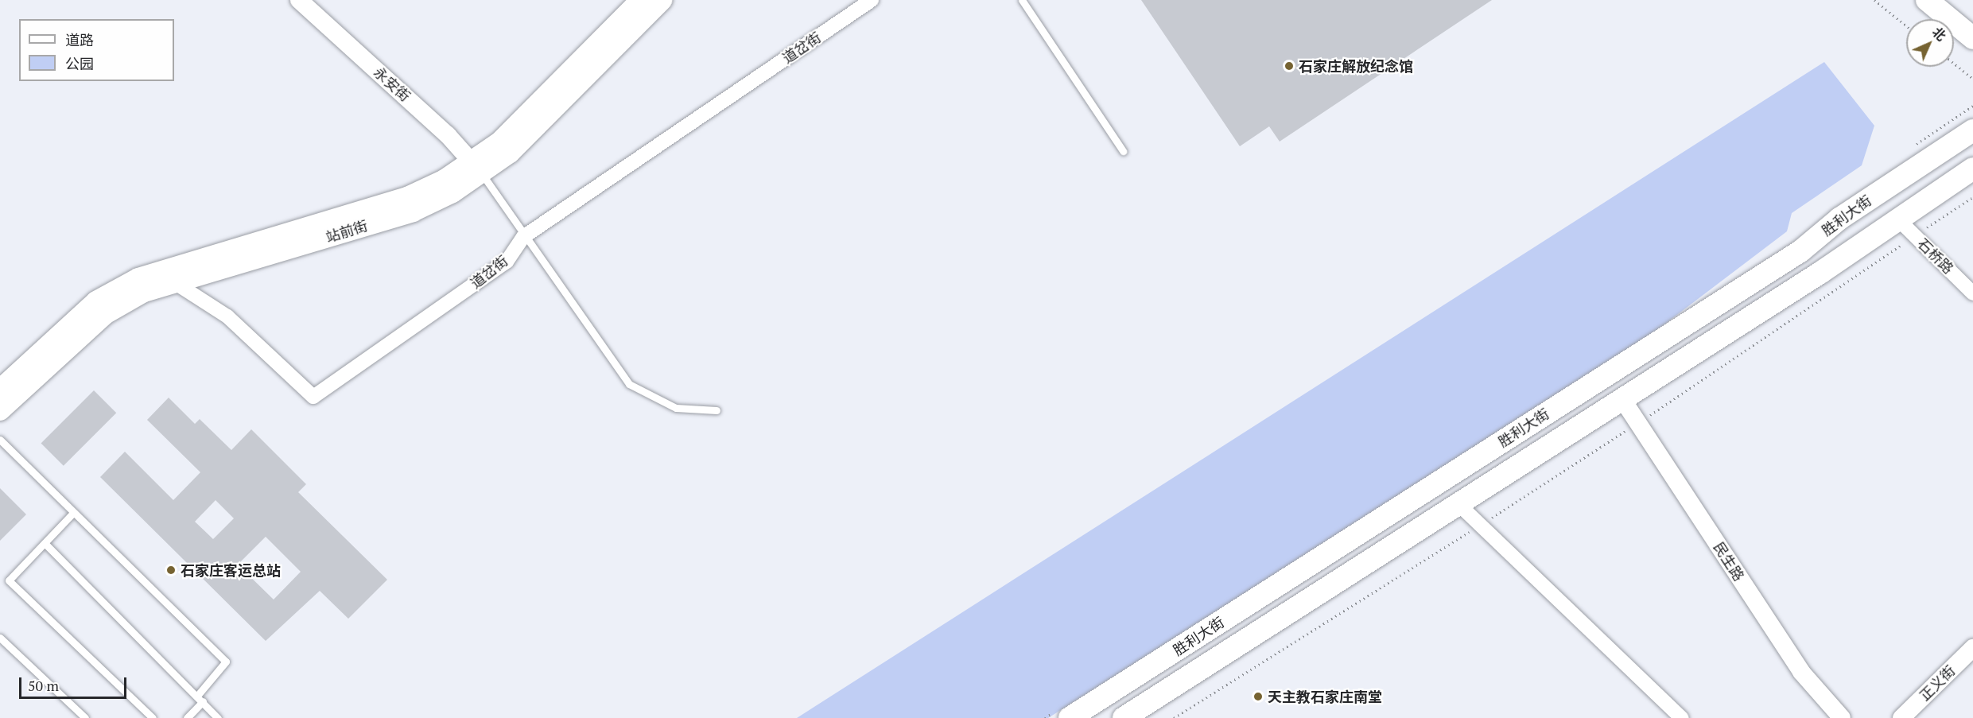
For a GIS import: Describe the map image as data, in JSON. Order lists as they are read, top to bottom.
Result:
{
  "streets": {
    "main road": ["胜利大街", "站前街"],
    "street": [
      "道岔街",
      "永安街",
      "石桥路",
      "民生路",
      "正义街"
    ]
  },
  "crossings": [
    ["道岔街", "站前街"],
    ["永安街", "站前街"],
    ["胜利大街", "石桥路"],
    ["胜利大街", "民生路"]
  ],
  "places": ["石家庄解放纪念馆", "石家庄客运总站", "天主教石家庄南堂"],
  "legend": ["道路", "公园"],
  "scale_bar": "50 m",
  "north": "top right"
}
